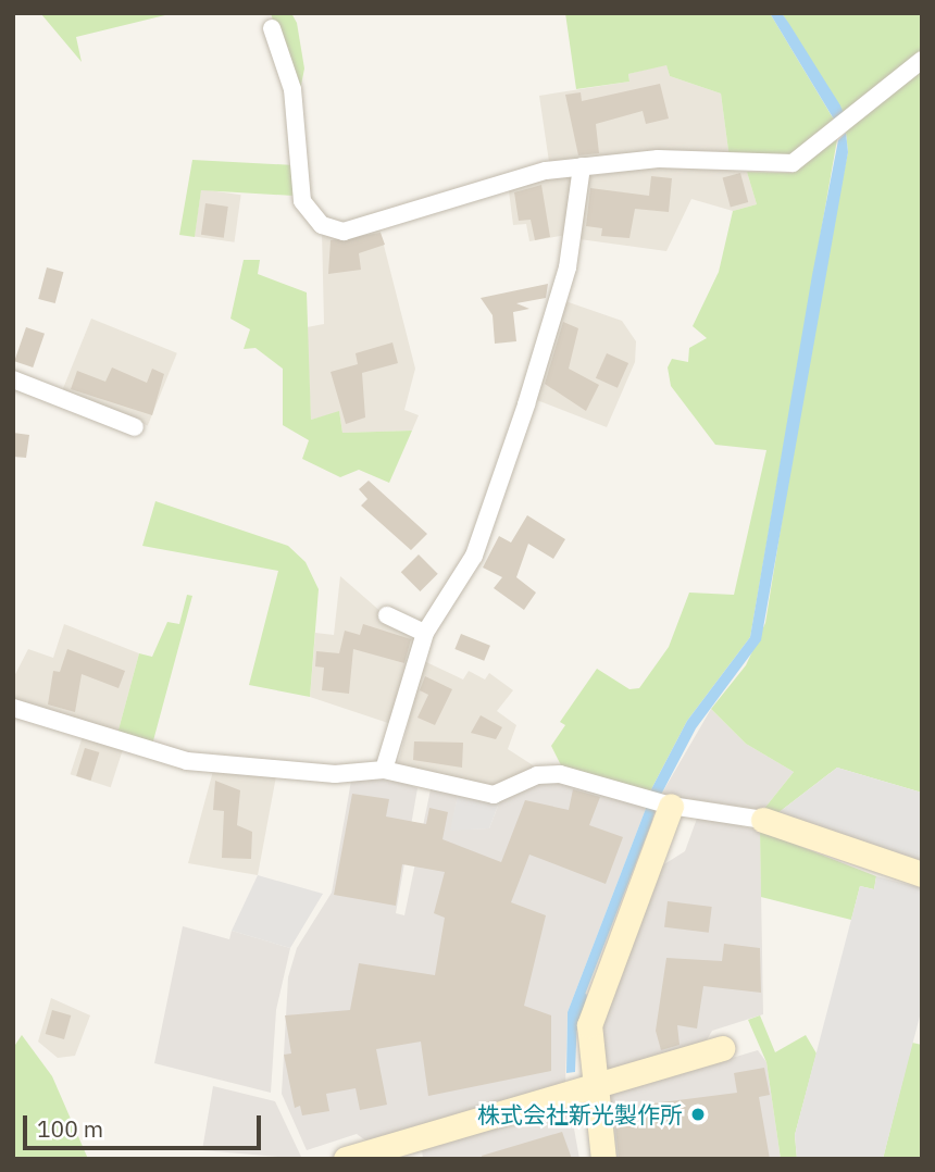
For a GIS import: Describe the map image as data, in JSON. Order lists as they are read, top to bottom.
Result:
{
  "places": ["株式会社新光製作所"],
  "scale_bar": "100 m"
}
